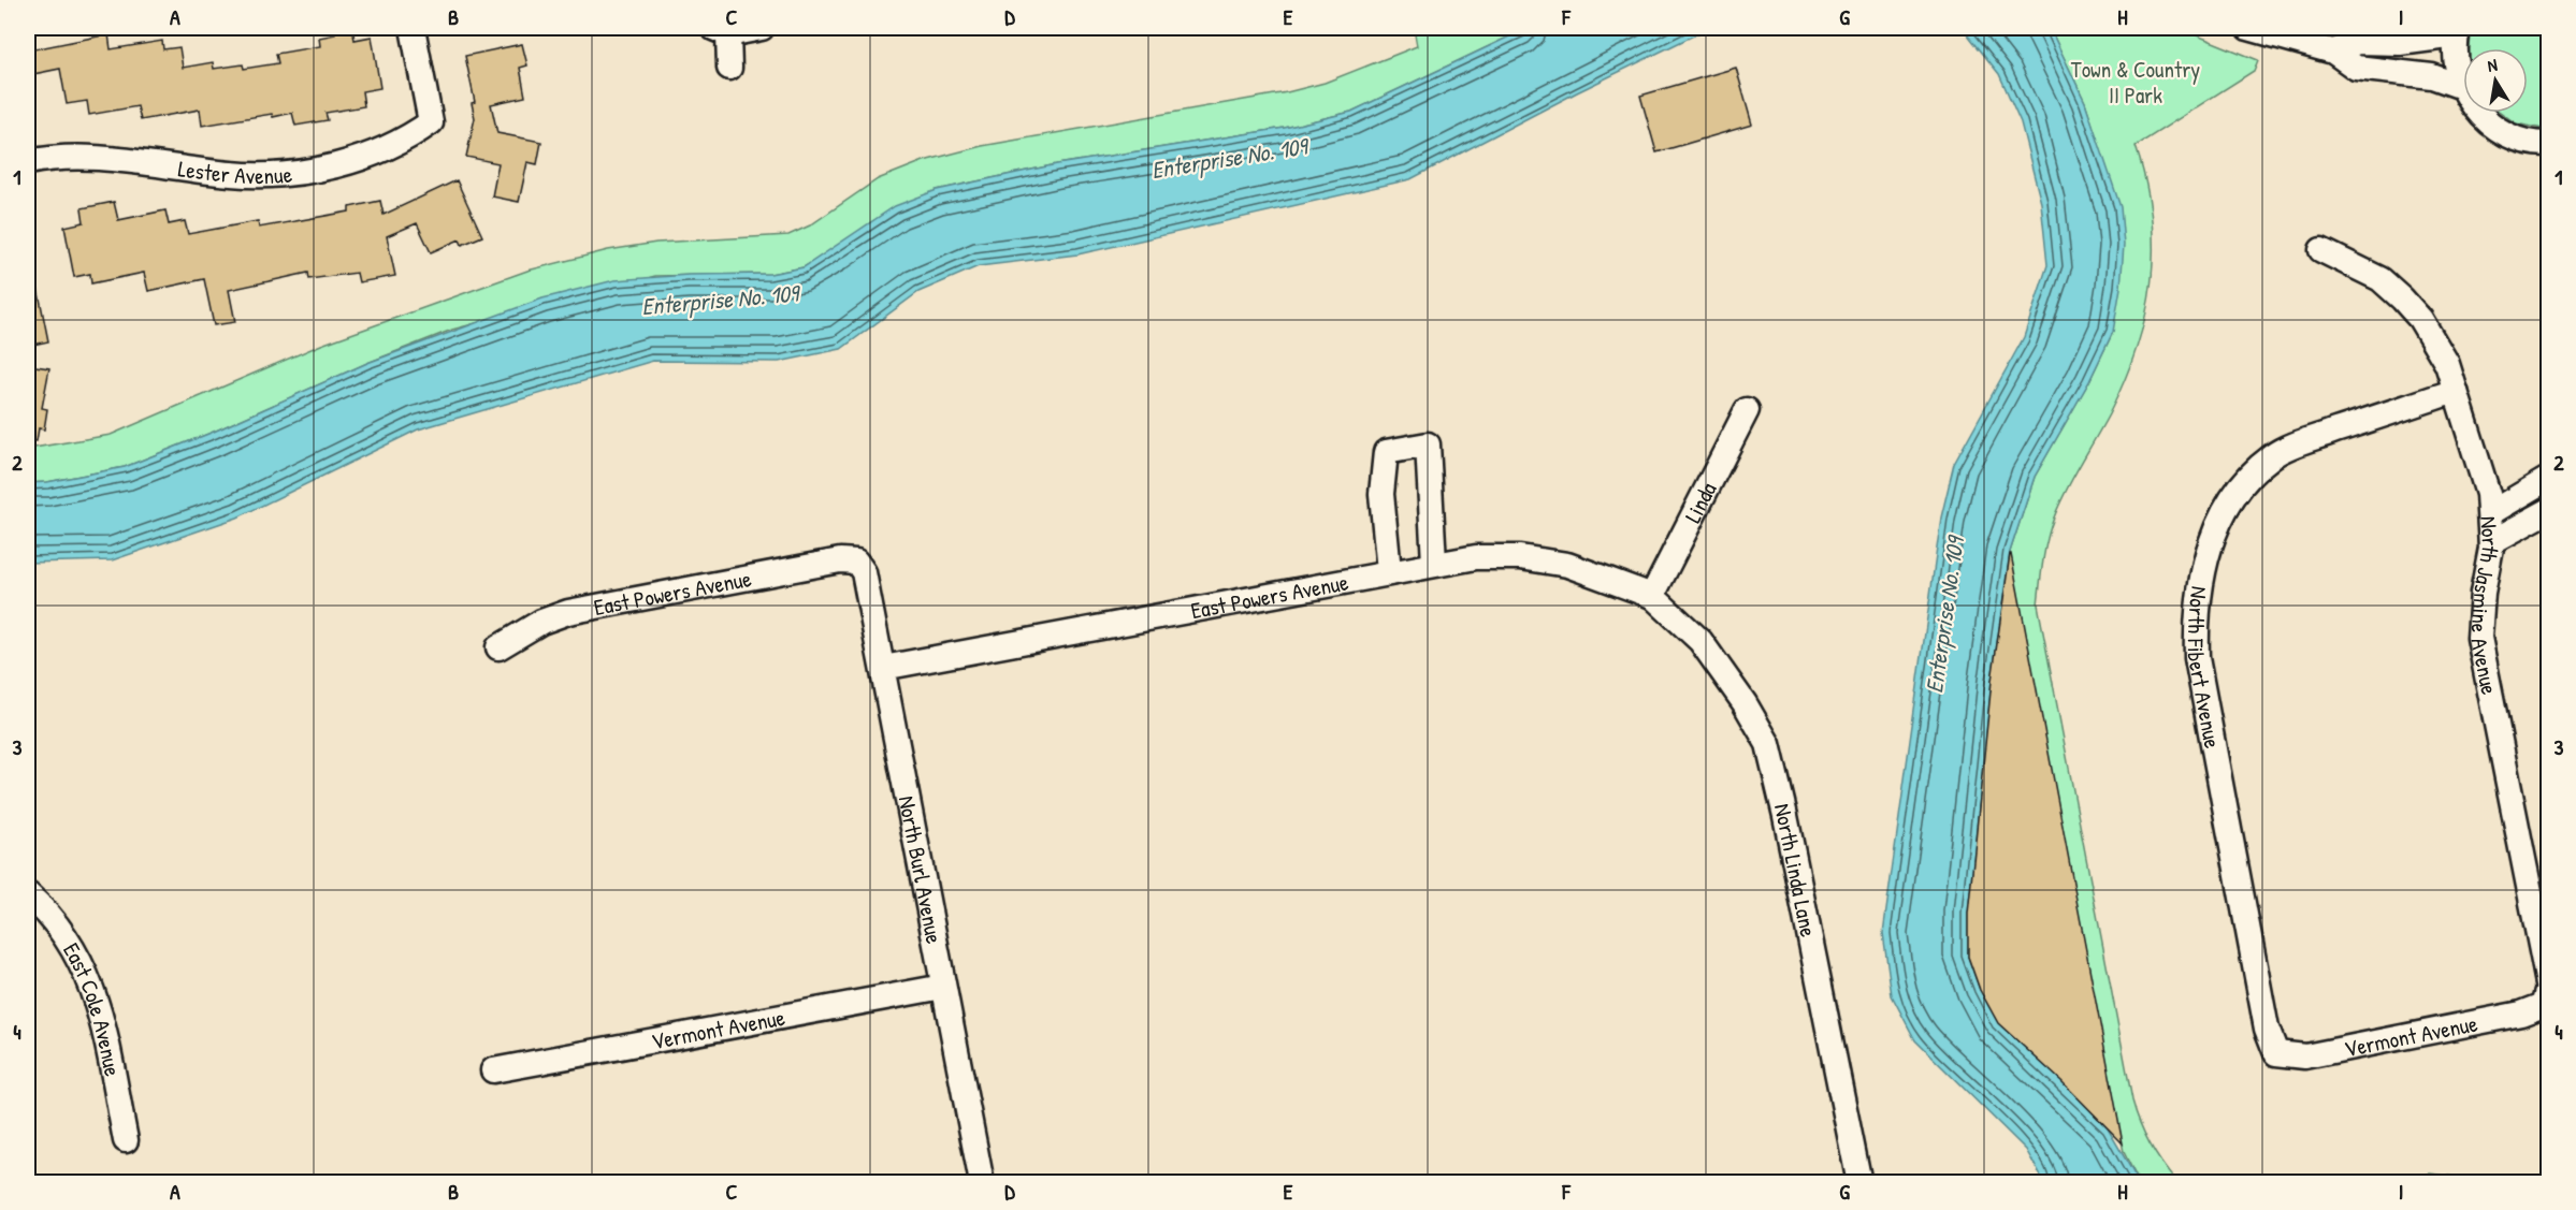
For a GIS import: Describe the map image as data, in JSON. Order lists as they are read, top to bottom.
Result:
{
  "streets": {
    "street": [
      "Lester Avenue",
      "Linda",
      "East Powers Avenue",
      "North Jasmine Avenue",
      "North Fibert Avenue",
      "North Linda Lane",
      "North Burl Avenue",
      "East Cole Avenue",
      "Vermont Avenue"
    ]
  },
  "crossings": [
    ["Linda", "East Powers Avenue"],
    ["Linda", "North Linda Lane"],
    ["East Powers Avenue", "North Linda Lane"],
    ["East Powers Avenue", "North Burl Avenue"],
    ["North Jasmine Avenue", "North Fibert Avenue"],
    ["North Jasmine Avenue", "Vermont Avenue"],
    ["North Fibert Avenue", "Vermont Avenue"],
    ["North Burl Avenue", "Vermont Avenue"]
  ],
  "water": ["Enterprise No. 109"],
  "parks": ["Town & Country II Park"],
  "north": "top",
  "grid": {
    "columns": [
      "A",
      "B",
      "C",
      "D",
      "E",
      "F",
      "G",
      "H",
      "I"
    ],
    "rows": [
      "1",
      "2",
      "3",
      "4"
    ]
  }
}
